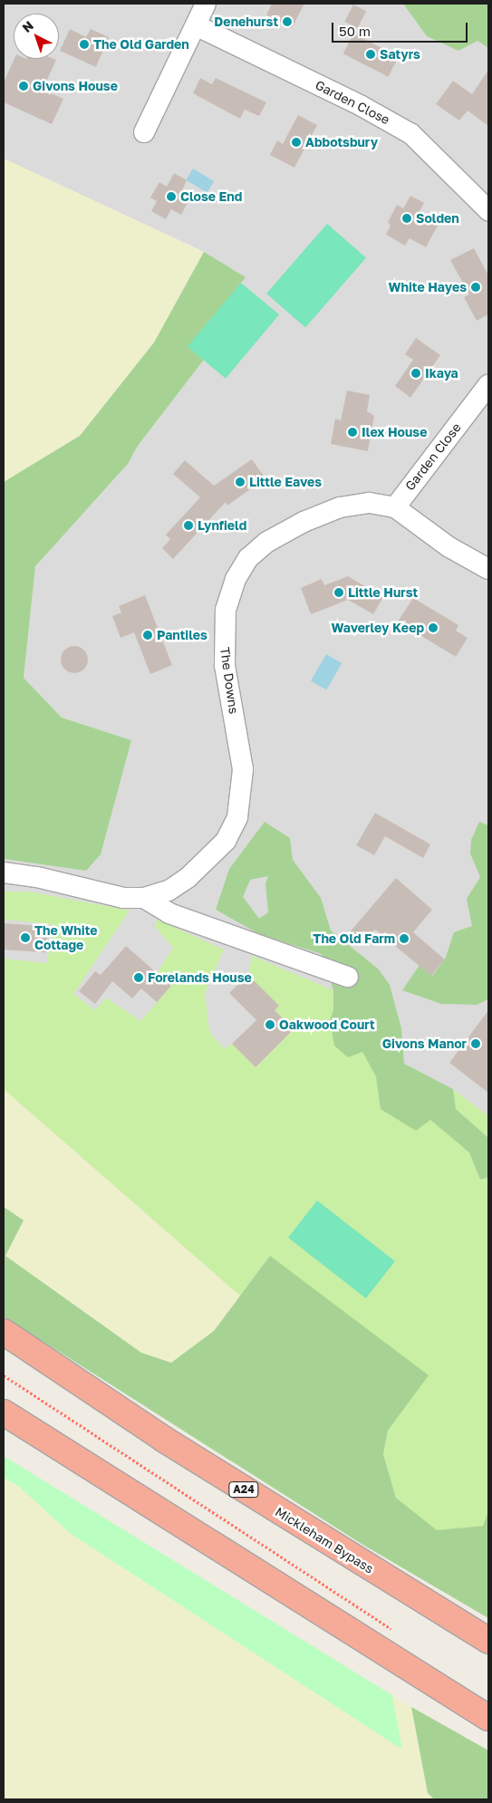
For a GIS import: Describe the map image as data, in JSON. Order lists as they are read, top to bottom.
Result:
{
  "streets": {
    "highway": ["A24", "Mickleham Bypass"],
    "street": ["Garden Close", "The Downs"]
  },
  "crossings": [
    ["Garden Close", "The Downs"]
  ],
  "places": [
    "Denehurst",
    "The Old Garden",
    "Satyrs",
    "Givons House",
    "Abbotsbury",
    "Close End",
    "Solden",
    "White Hayes",
    "Ikaya",
    "Ilex House",
    "Little Eaves",
    "Lynfield",
    "Little Hurst",
    "Waverley Keep",
    "Pantiles",
    "The White Cottage",
    "The Old Farm",
    "Forelands House",
    "Oakwood Court",
    "Givons Manor"
  ],
  "scale_bar": "50 m",
  "north": "top left"
}
